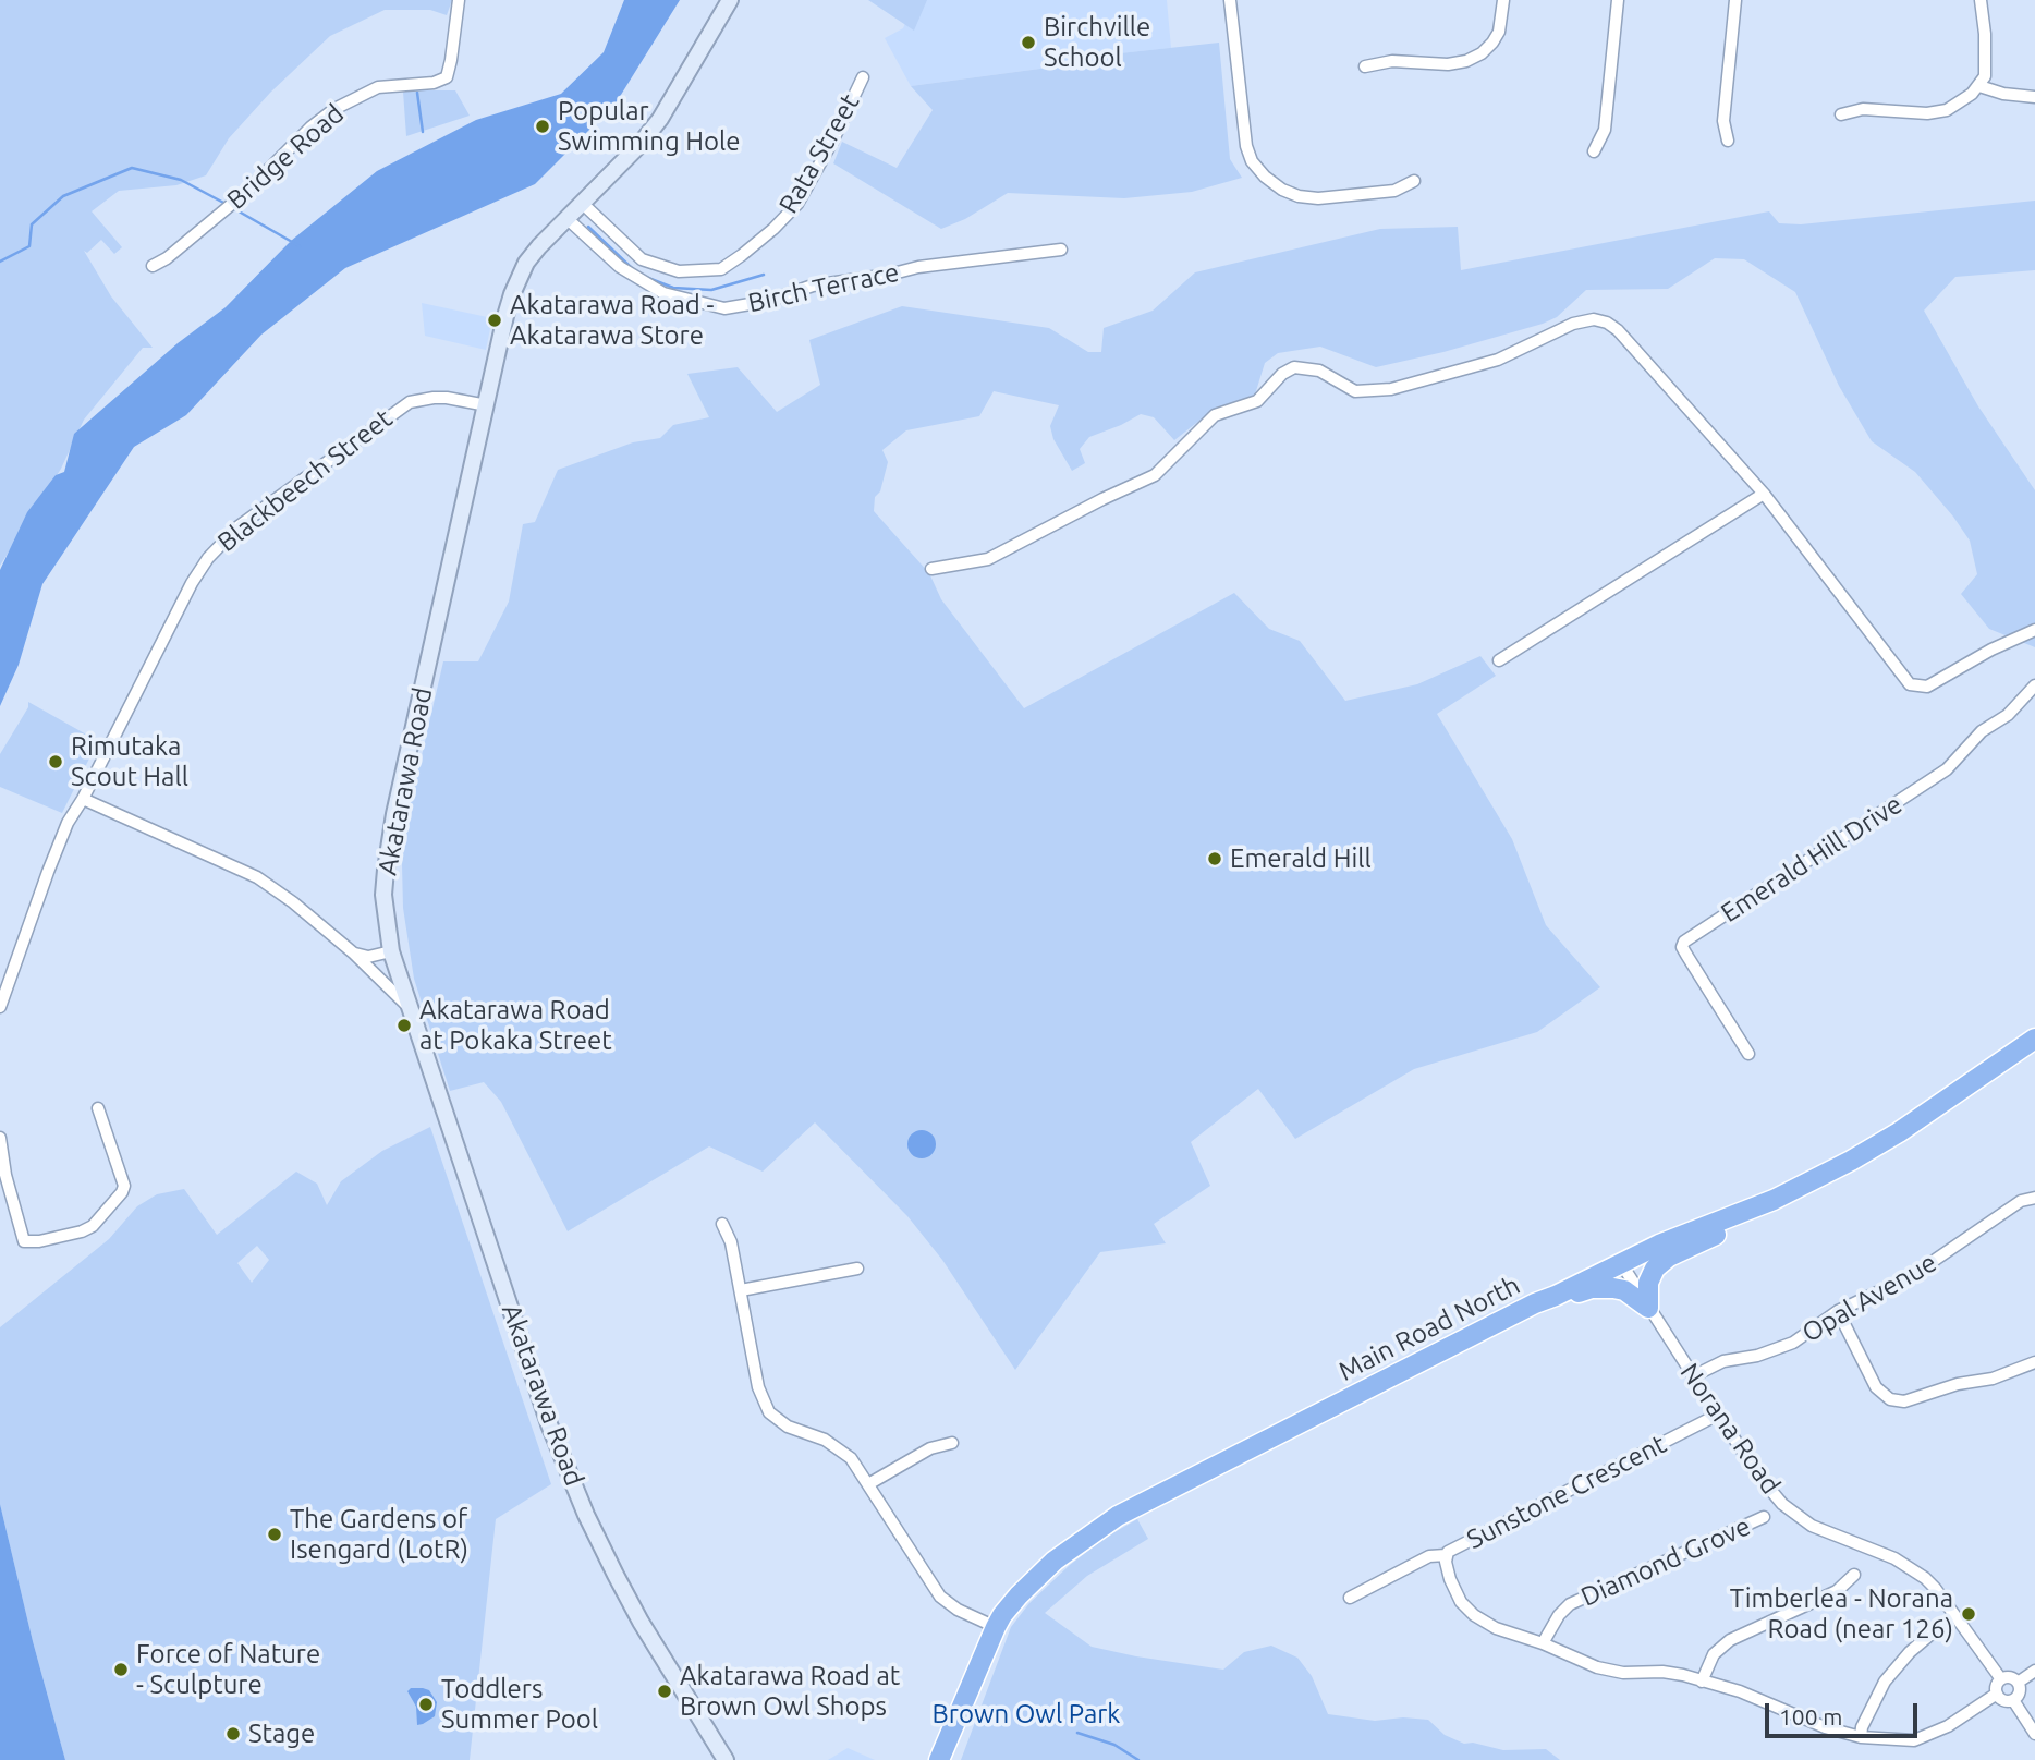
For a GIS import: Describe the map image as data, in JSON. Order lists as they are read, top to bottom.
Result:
{
  "streets": {
    "highway": ["Main Road North"],
    "street": [
      "Rata Street",
      "Bridge Road",
      "Birch Terrace",
      "Blackbeech Street",
      "Akatarawa Road",
      "Emerald Hill Drive",
      "Opal Avenue",
      "Norana Road",
      "Sunstone Crescent",
      "Diamond Grove"
    ]
  },
  "crossings": [
    ["Rata Street", "Akatarawa Road"],
    ["Birch Terrace", "Akatarawa Road"],
    ["Blackbeech Street", "Akatarawa Road"],
    ["Opal Avenue", "Norana Road"],
    ["Main Road North", "Norana Road"],
    ["Norana Road", "Sunstone Crescent"],
    ["Sunstone Crescent", "Diamond Grove"]
  ],
  "parks": ["Brown Owl Park"],
  "places": [
    "Birchville School",
    "Popular Swimming Hole",
    "Akatarawa Road - Akatarawa Store",
    "Rimutaka Scout Hall",
    "Emerald Hill",
    "Akatarawa Road at Pokaka Street",
    "The Gardens of Isengard (LotR)",
    "Timberlea - Norana Road (near 126)",
    "Force of Nature - Sculpture",
    "Akatarawa Road at Brown Owl Shops",
    "Toddlers Summer Pool",
    "Stage"
  ],
  "scale_bar": "100 m"
}
